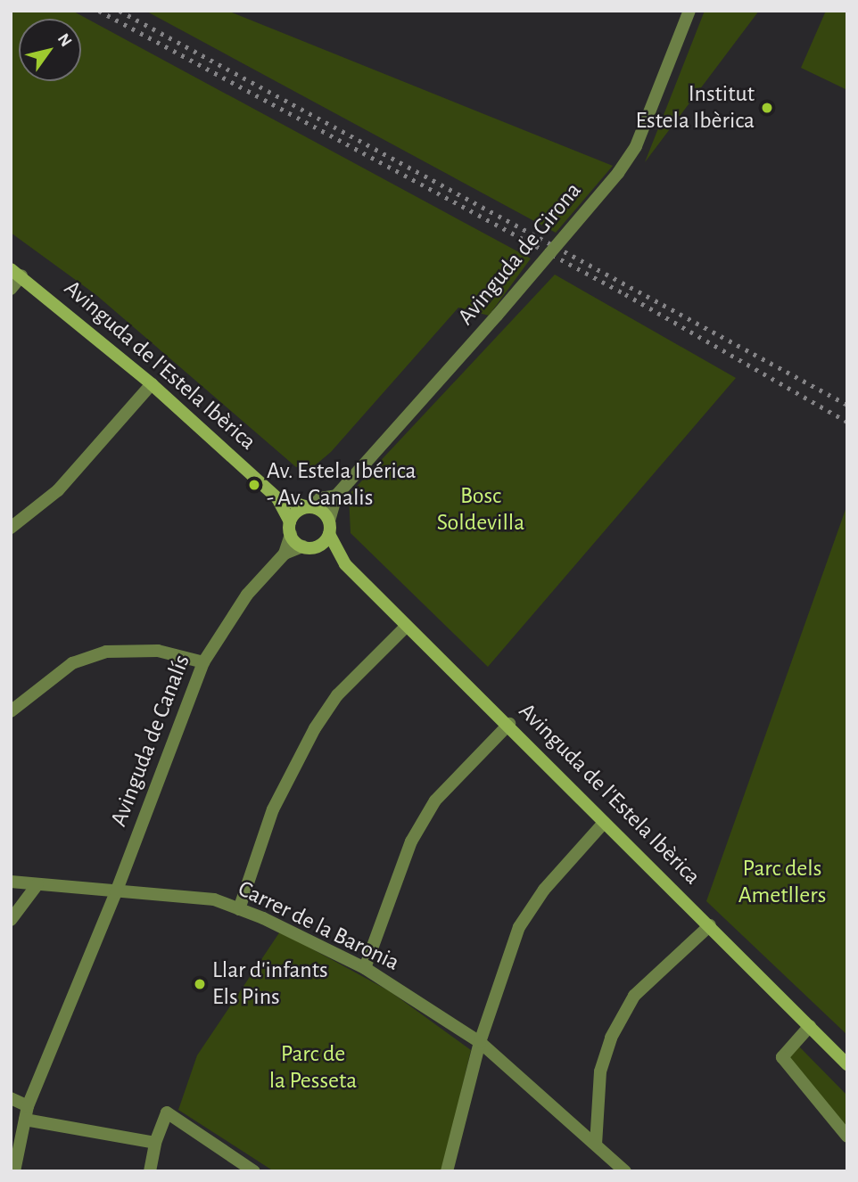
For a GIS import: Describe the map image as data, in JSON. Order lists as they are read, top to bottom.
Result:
{
  "streets": {
    "main road": ["Avinguda de l'Estela Ibèrica"],
    "street": ["Avinguda de Girona", "Avinguda de Canalís", "Carrer de la Baronia"]
  },
  "crossings": [
    ["Avinguda de Girona", "Avinguda de l'Estela Ibèrica"],
    ["Avinguda de Girona", "Avinguda de Canalís"],
    ["Avinguda de l'Estela Ibèrica", "Avinguda de Canalís"],
    ["Avinguda de Canalís", "Carrer de la Baronia"]
  ],
  "parks": ["Bosc Soldevilla", "Parc dels Ametllers", "Parc de la Pesseta"],
  "places": ["Institut Estela Ibèrica", "Av. Estela Ibérica - Av. Canalis", "Llar d'infants Els Pins"],
  "north": "top right"
}
